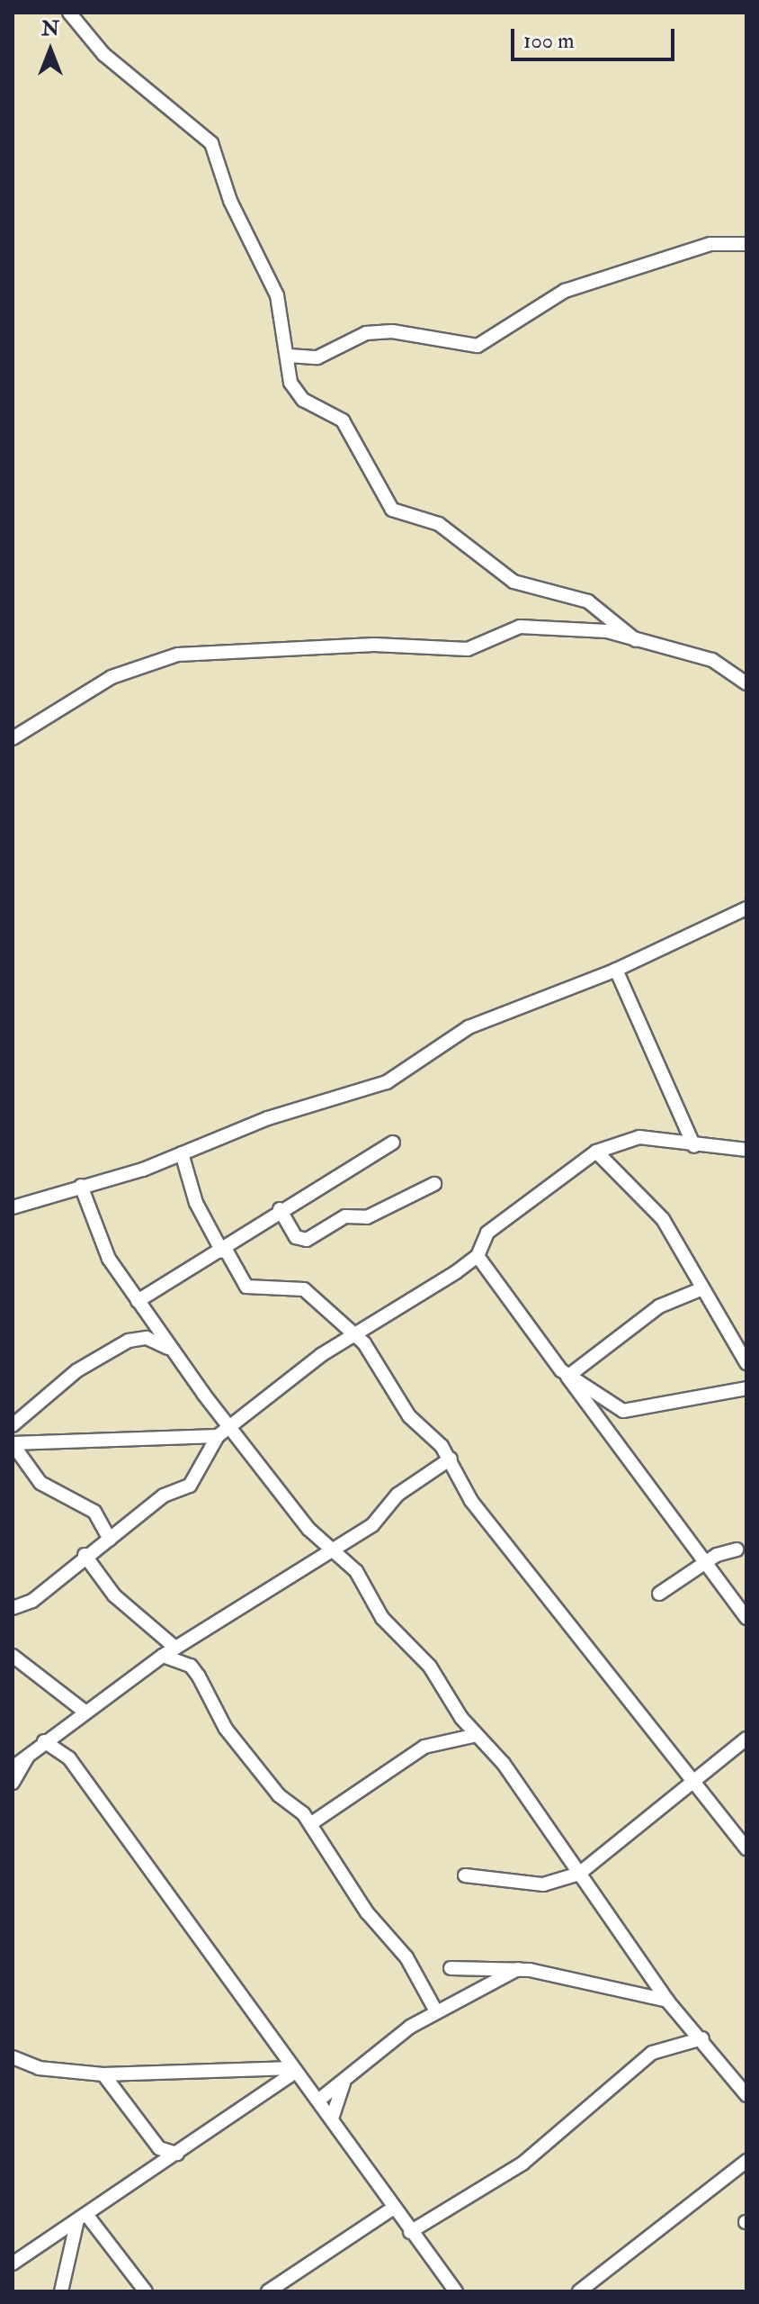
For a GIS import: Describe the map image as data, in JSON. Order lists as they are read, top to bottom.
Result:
{
  "scale_bar": "100 m",
  "north": "top"
}
